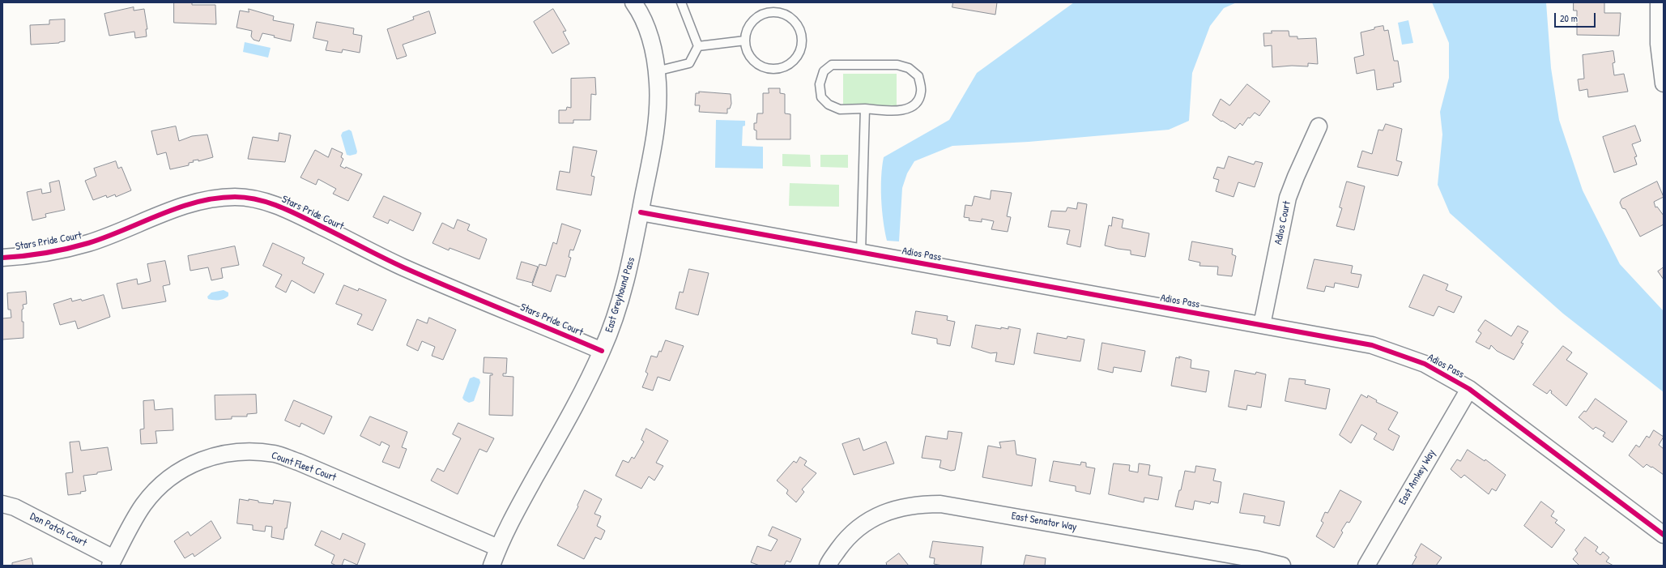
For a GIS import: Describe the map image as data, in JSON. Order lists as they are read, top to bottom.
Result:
{
  "streets": {
    "street": [
      "Stars Pride Court",
      "Adios Court",
      "Adios Pass",
      "East Greyhound Pass",
      "Count Fleet Court",
      "East Amkey Way",
      "East Senator Way",
      "Dan Patch Court"
    ]
  },
  "crossings": [
    ["Stars Pride Court", "East Greyhound Pass"],
    ["Adios Court", "Adios Pass"],
    ["Adios Pass", "East Greyhound Pass"],
    ["Adios Pass", "East Amkey Way"],
    ["East Greyhound Pass", "Count Fleet Court"],
    ["Count Fleet Court", "Dan Patch Court"]
  ],
  "scale_bar": "20 m"
}
